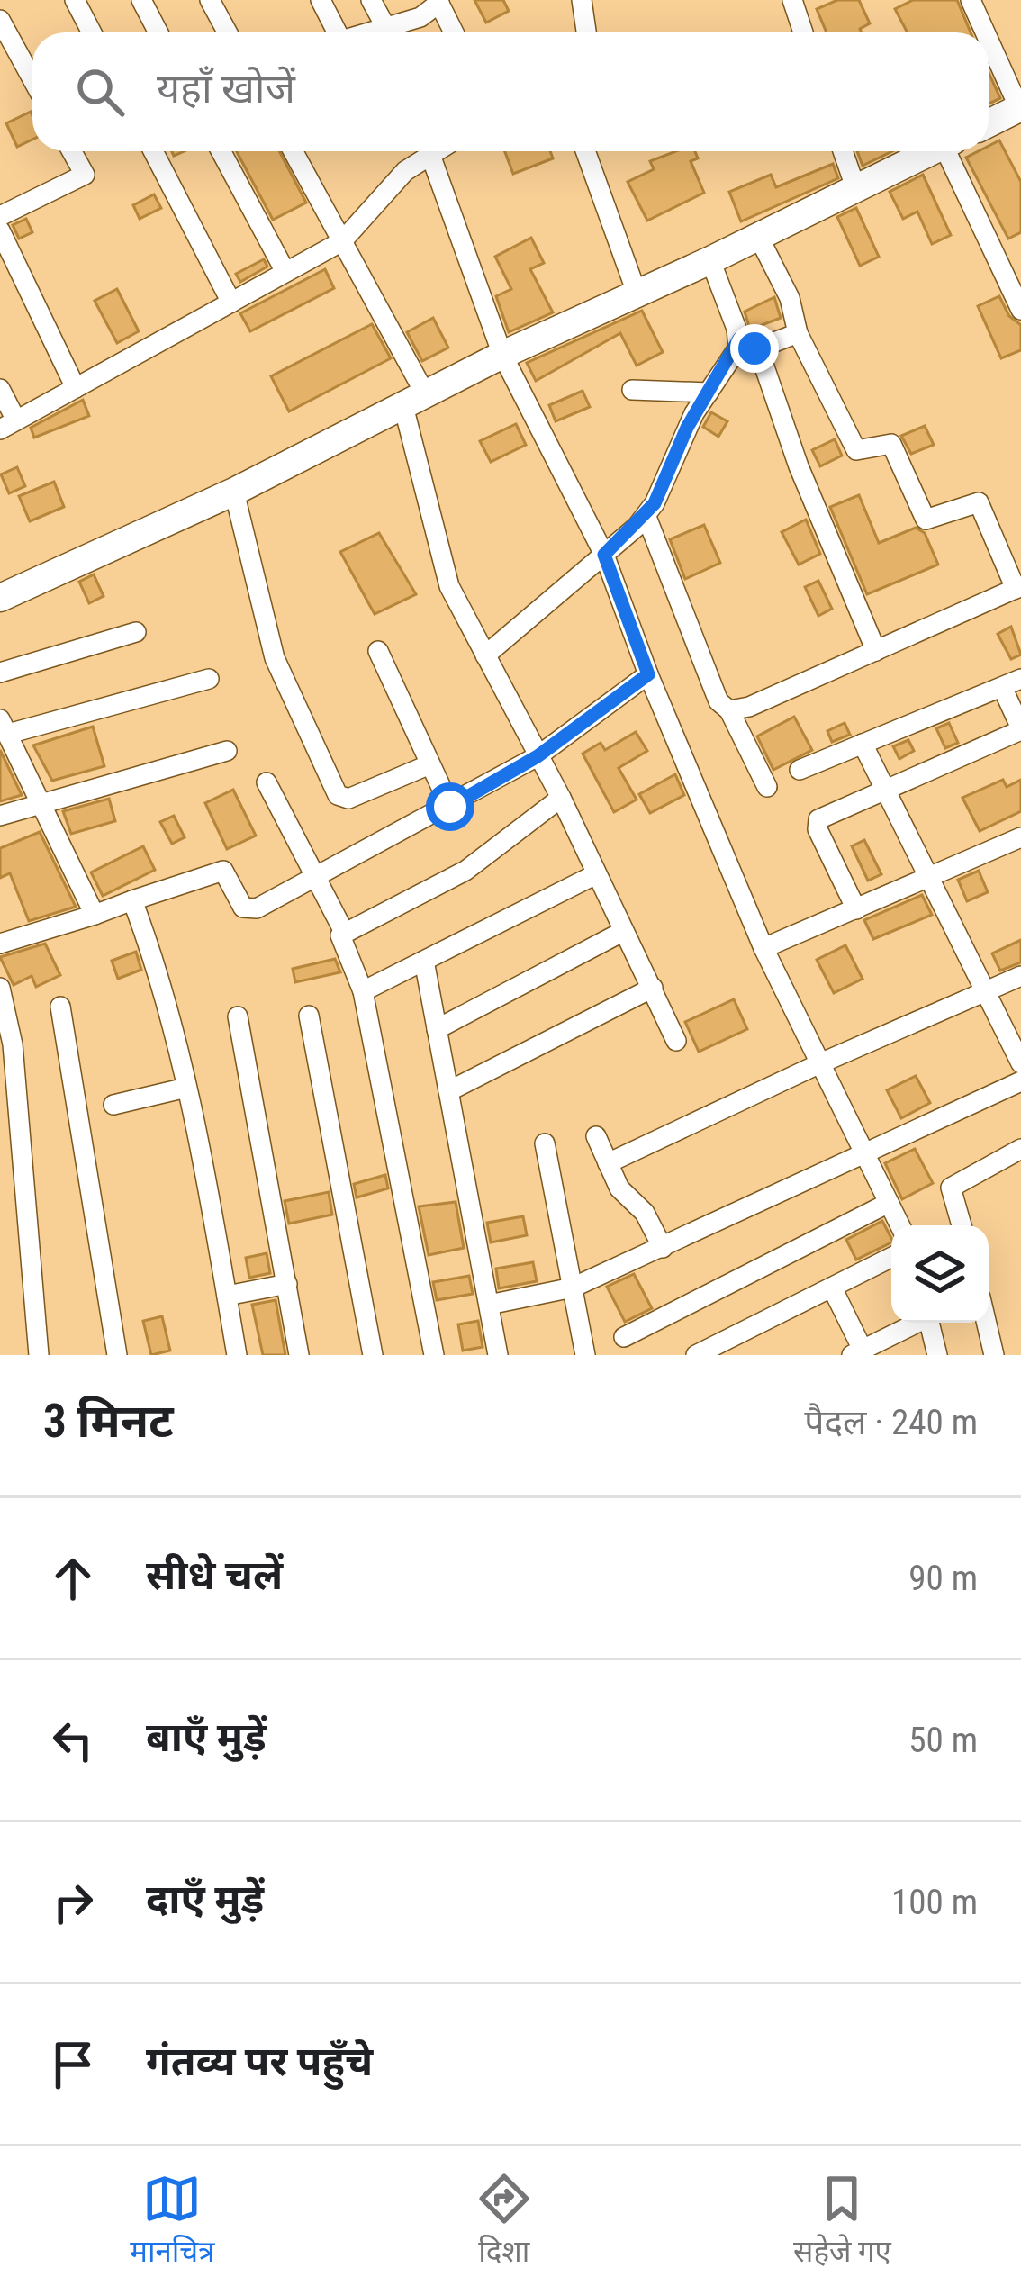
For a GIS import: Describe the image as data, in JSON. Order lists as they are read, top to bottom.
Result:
{
  "page": {
    "search": "यहाँ खोजें",
    "heading": ["3 मिनट", "पैदल · 240 m"],
    "list": [
      ["सीधे चलें", "90 m"],
      ["बाएँ मुड़ें", "50 m"],
      ["दाएँ मुड़ें", "100 m"],
      "गंतव्य पर पहुँचे"
    ],
    "nav": ["मानचित्र", "दिशा", "सहेजे गए"]
  }
}
